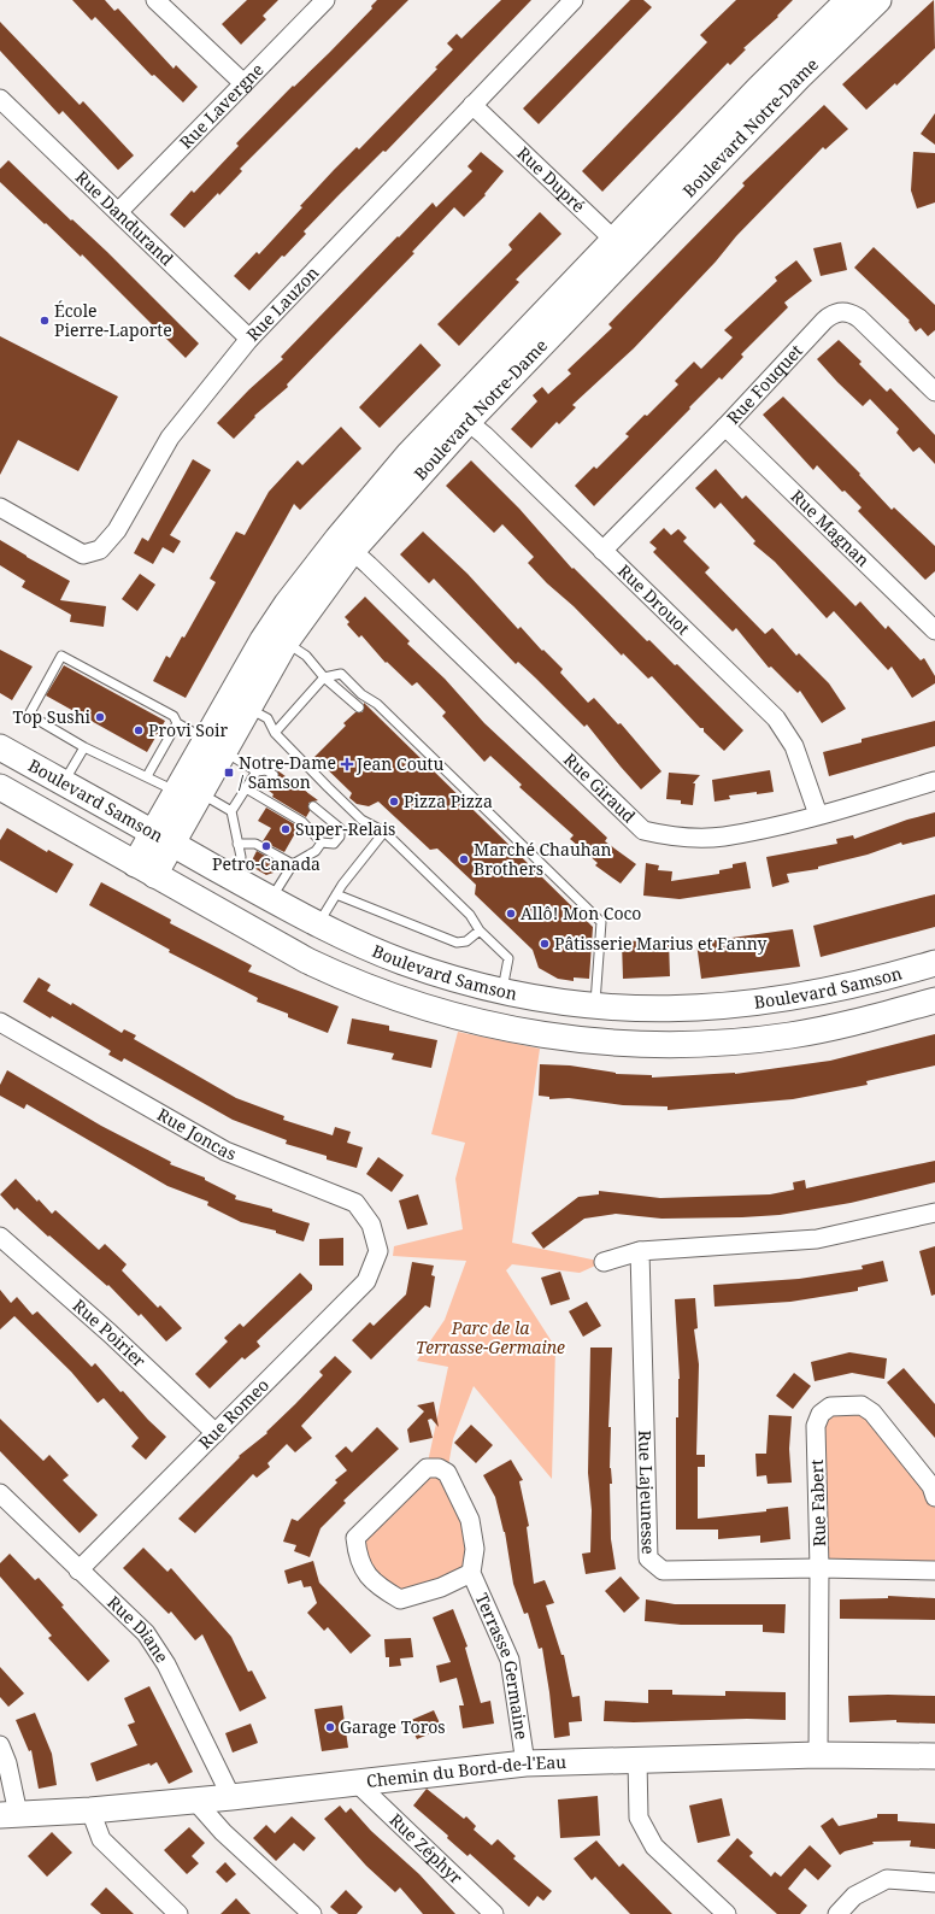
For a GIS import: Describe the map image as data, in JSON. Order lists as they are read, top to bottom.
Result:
{
  "streets": {
    "street": [
      "Rue Lavergne",
      "Boulevard Notre-Dame",
      "Rue Dupré",
      "Rue Dandurand",
      "Rue Lauzon",
      "Rue Fouquet",
      "Rue Magnan",
      "Rue Drouot",
      "Rue Giraud",
      "Boulevard Samson",
      "Rue Joncas",
      "Rue Poirier",
      "Rue Romeo",
      "Rue Lajeunesse",
      "Rue Fabert",
      "Rue Diane",
      "Terrasse Germaine",
      "Chemin du Bord-de-l'Eau",
      "Rue Zéphyr"
    ]
  },
  "crossings": [
    ["Rue Lavergne", "Rue Dandurand"],
    ["Boulevard Notre-Dame", "Rue Dupré"],
    ["Boulevard Notre-Dame", "Rue Drouot"],
    ["Boulevard Notre-Dame", "Rue Giraud"],
    ["Boulevard Notre-Dame", "Boulevard Samson"],
    ["Rue Dupré", "Rue Lauzon"],
    ["Rue Dandurand", "Rue Lauzon"],
    ["Rue Fouquet", "Rue Magnan"],
    ["Rue Fouquet", "Rue Drouot"],
    ["Rue Drouot", "Rue Giraud"],
    ["Rue Joncas", "Rue Romeo"],
    ["Rue Poirier", "Rue Romeo"],
    ["Rue Romeo", "Rue Diane"],
    ["Rue Lajeunesse", "Rue Fabert"],
    ["Rue Fabert", "Chemin du Bord-de-l'Eau"],
    ["Rue Diane", "Chemin du Bord-de-l'Eau"],
    ["Terrasse Germaine", "Chemin du Bord-de-l'Eau"],
    ["Chemin du Bord-de-l'Eau", "Rue Zéphyr"]
  ],
  "parks": ["Parc de la Terrasse-Germaine"],
  "places": {
    "other": [
      "École Pierre-Laporte",
      "Top Sushi",
      "Provi Soir",
      "Pizza Pizza",
      "Super-Relais",
      "Petro-Canada",
      "Marché Chauhan Brothers",
      "Allô! Mon Coco",
      "Pâtisserie Marius et Fanny",
      "Garage Toros"
    ],
    "health": ["Jean Coutu"],
    "transit": ["Notre-Dame / Samson"]
  }
}
